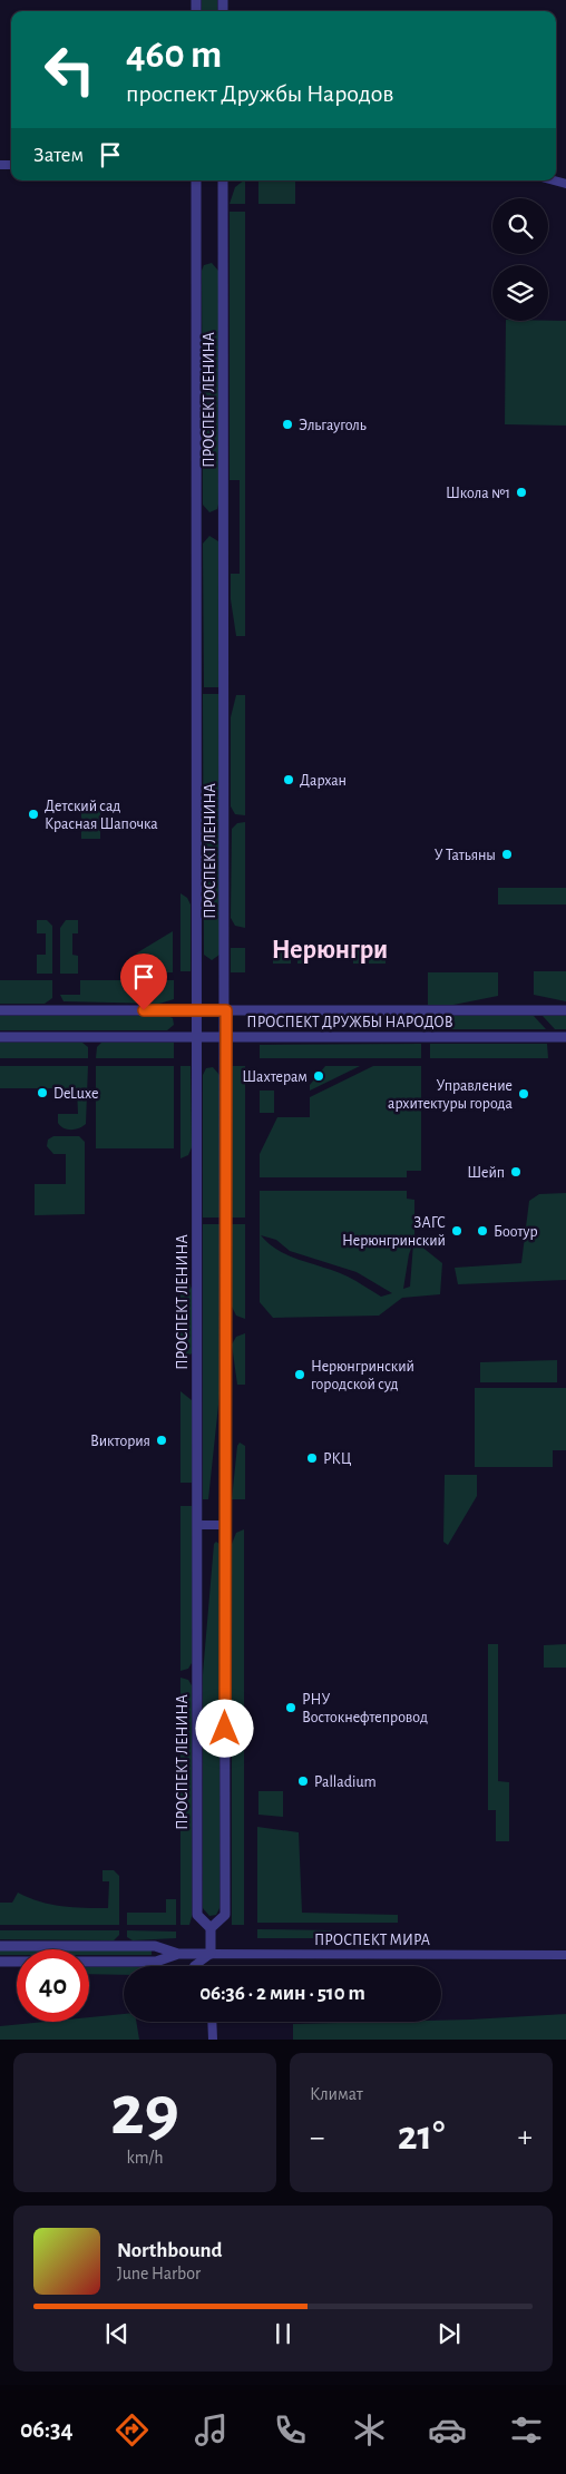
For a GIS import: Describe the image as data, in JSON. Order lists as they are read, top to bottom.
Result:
{
  "streets": {
    "street": ["ПРОСПЕКТ ЛЕНИНА", "ПРОСПЕКТ ДРУЖБЫ НАРОДОВ", "ПРОСПЕКТ МИРА"]
  },
  "crossings": [
    ["ПРОСПЕКТ ЛЕНИНА", "ПРОСПЕКТ ДРУЖБЫ НАРОДОВ"]
  ],
  "districts": ["Нерюнгри"],
  "places": [
    "Эльгауголь",
    "Школа №1",
    "Дархан",
    "Детский сад Красная Шапочка",
    "У Татьяны",
    "Шахтерам",
    "DeLuxe",
    "Управление архитектуры города",
    "Шейп",
    "ЗАГС Нерюнгринский",
    "Боотур",
    "Нерюнгринский городской суд",
    "Виктория",
    "РКЦ",
    "РНУ Востокнефтепровод",
    "Palladium"
  ],
  "page": {
    "turn": ["460 m", "проспект Дружбы Народов"],
    "then": "Затем",
    "limit": "40",
    "trip": "06:36 · 2 мин · 510 m",
    "tile": [
      ["29", "km/h"],
      "Климат"
    ],
    "heat": ["−", "21°", "+"],
    "song": ["Northbound", "June Harbor"],
    "tabs": "06:34"
  }
}
